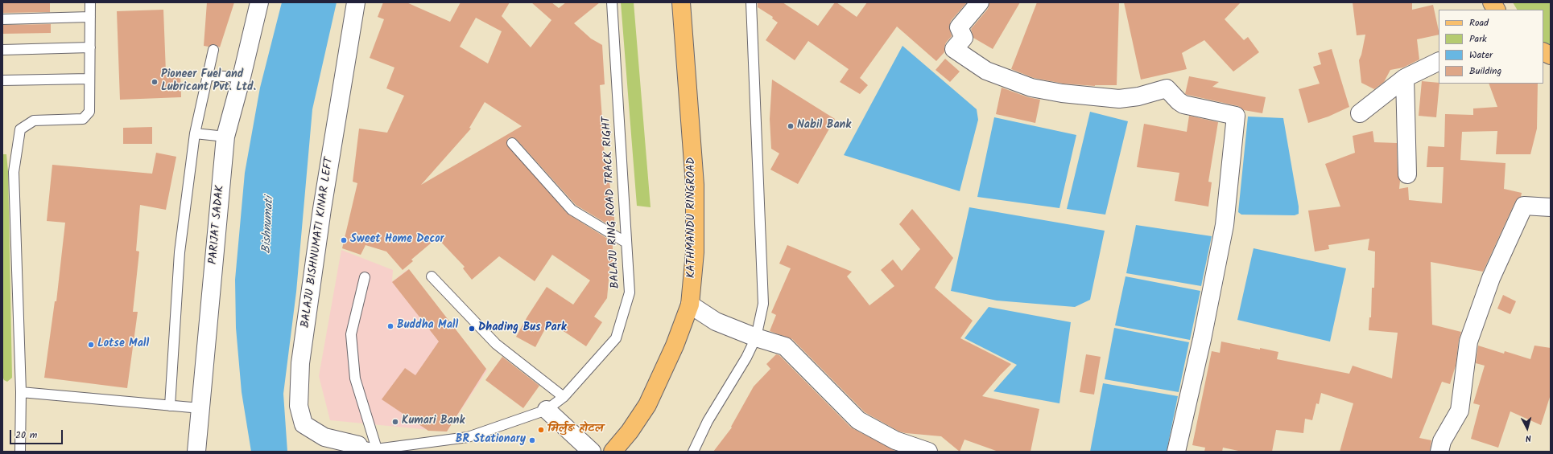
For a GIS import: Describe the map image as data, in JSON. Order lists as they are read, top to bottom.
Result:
{
  "streets": {
    "main road": ["KATHMANDU RINGROAD"],
    "street": ["PARIJAT SADAK", "BALAJU BISHNUMATI KINAR LEFT"],
    "lane": ["BALAJU RING ROAD TRACK RIGHT"]
  },
  "crossings": [
    ["BALAJU RING ROAD TRACK RIGHT", "BALAJU BISHNUMATI KINAR LEFT"]
  ],
  "water": ["Bishnumati"],
  "places": [
    "Pioneer Fuel and Lubricant Pvt. Ltd.",
    "Nabil Bank",
    "Sweet Home Decor",
    "Buddha Mall",
    "Dhading Bus Park",
    "Lotse Mall",
    "Kumari Bank",
    "मिर्लुङ होटल",
    "BR Stationary"
  ],
  "legend": [
    "Road",
    "Park",
    "Water",
    "Building"
  ],
  "scale_bar": "20 m",
  "north": "bottom"
}
